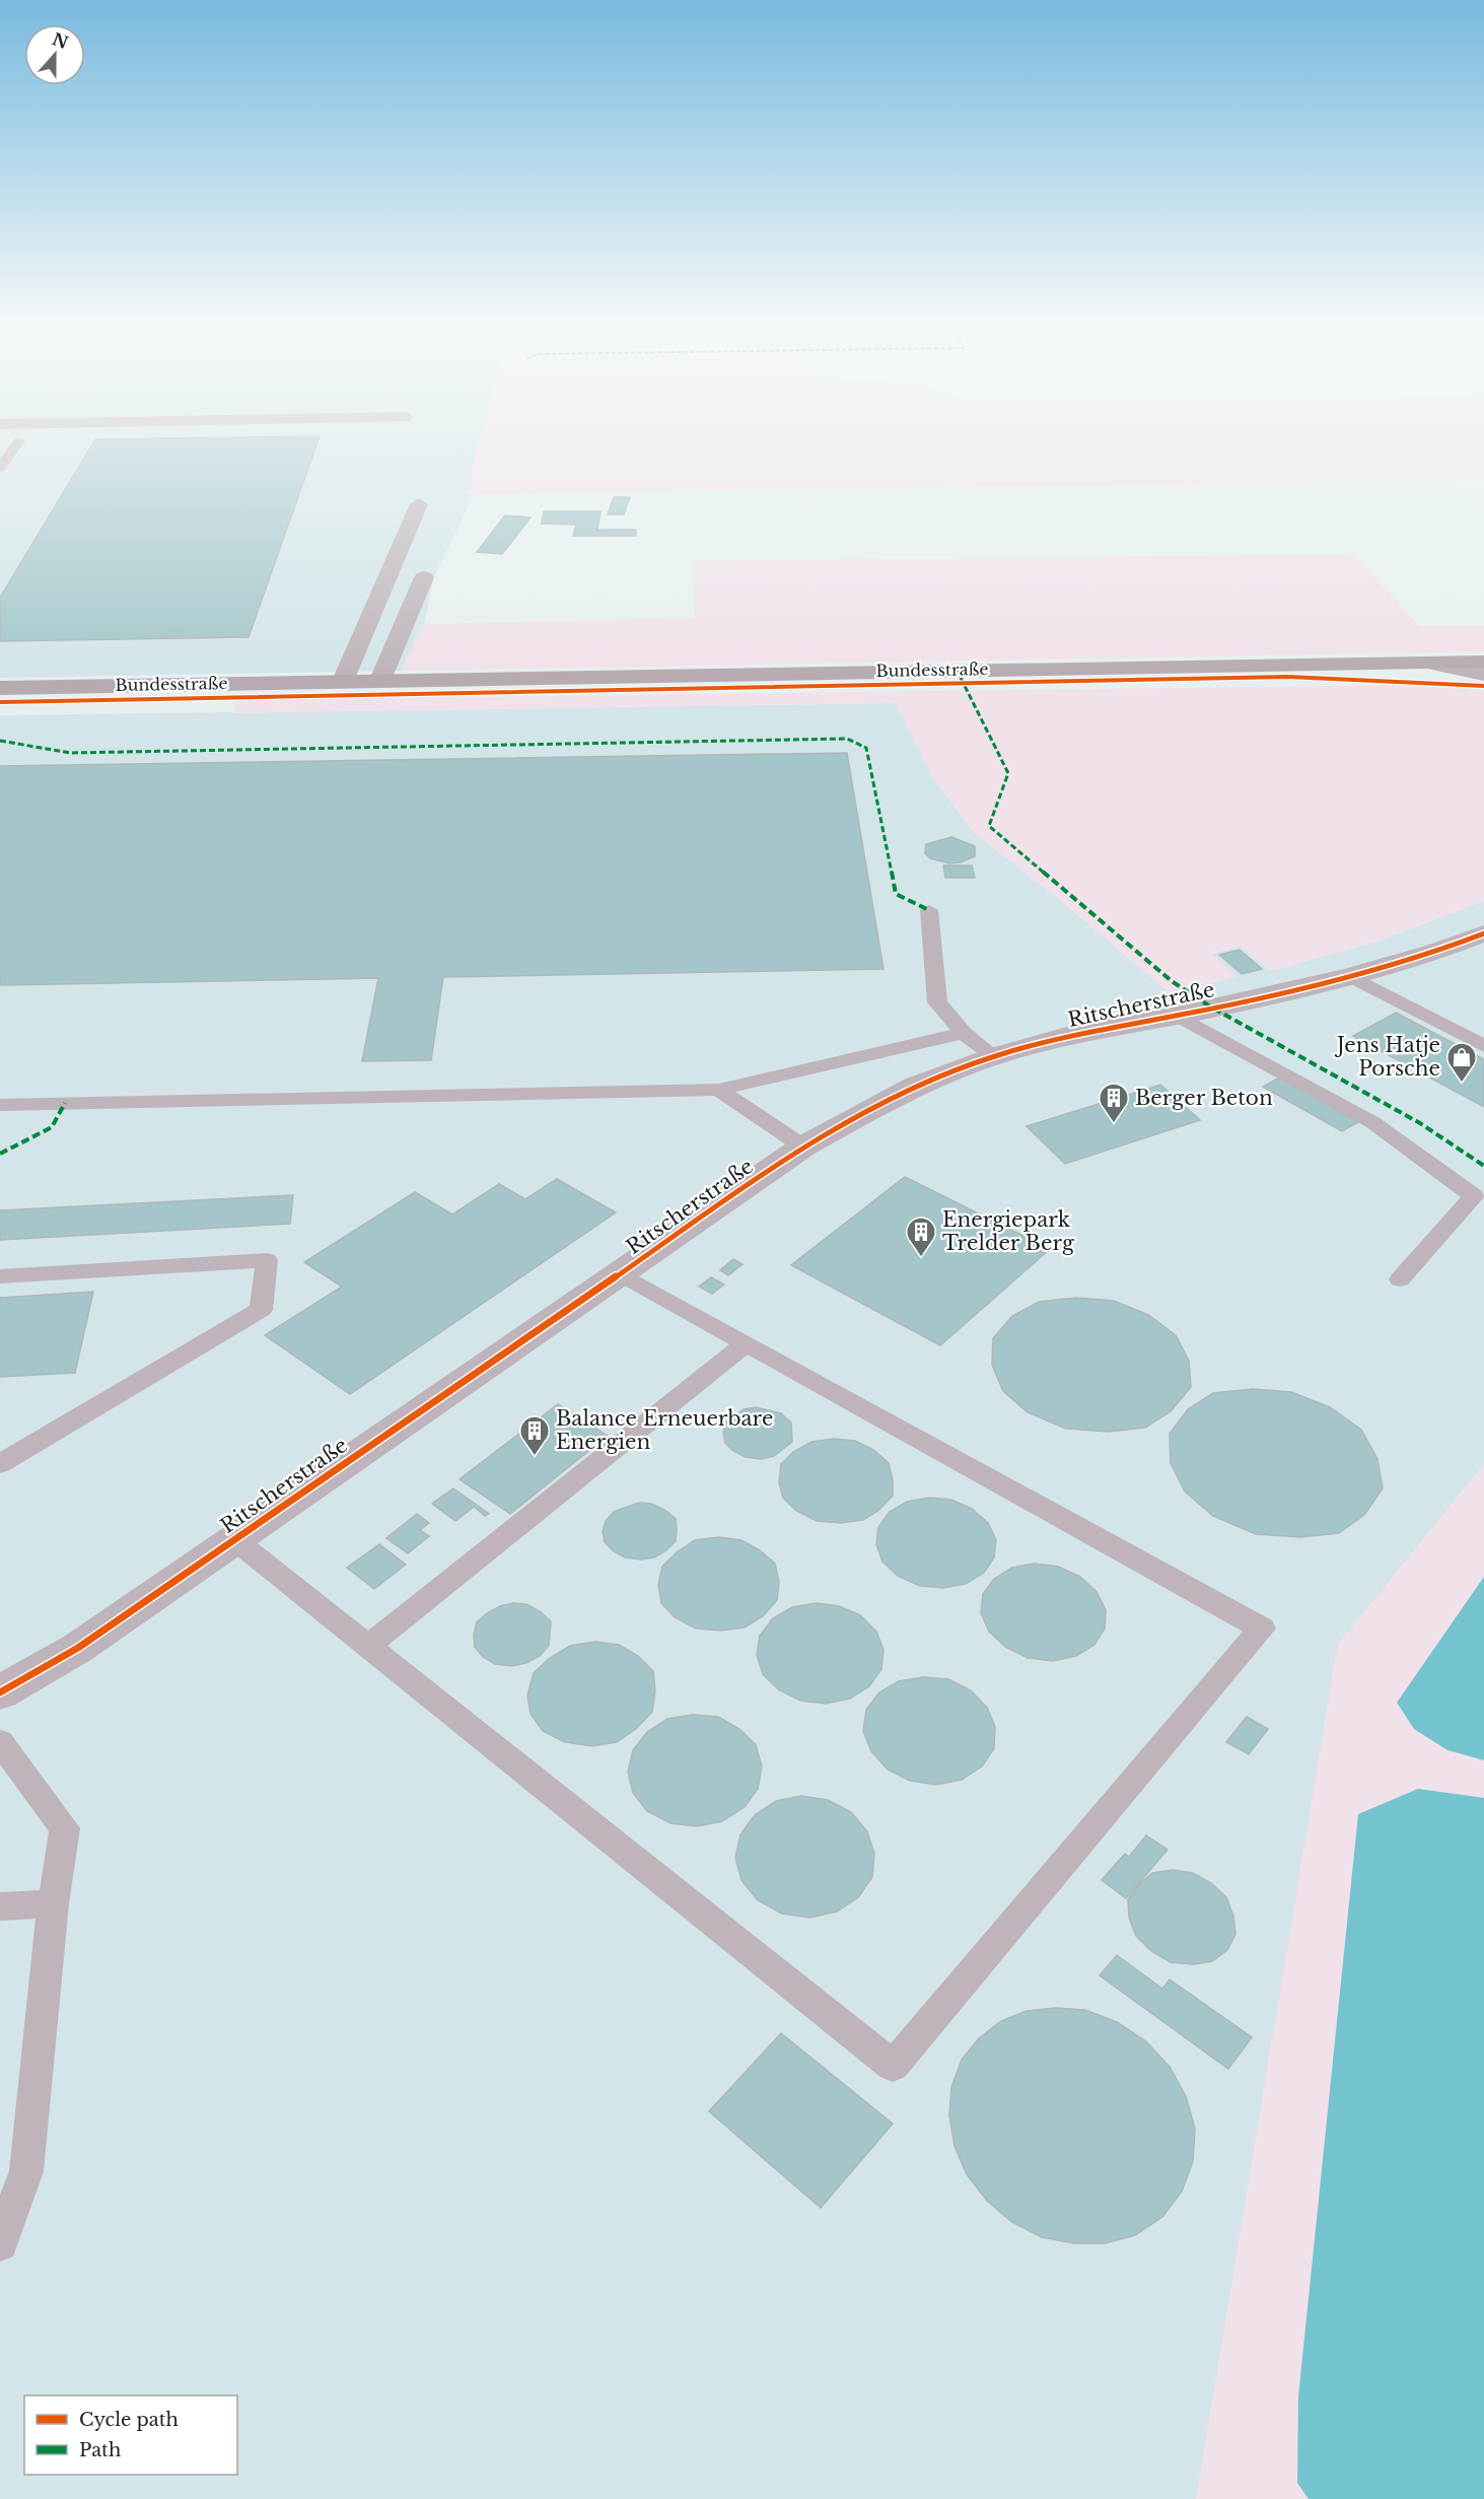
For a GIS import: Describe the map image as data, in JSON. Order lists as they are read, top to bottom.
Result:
{
  "streets": {
    "main road": ["Bundesstraße"],
    "street": ["Ritscherstraße"]
  },
  "places": {
    "shop": ["Jens Hatje Porsche"],
    "building": ["Berger Beton", "Energiepark Trelder Berg", "Balance Erneuerbare Energien"]
  },
  "legend": ["Cycle path", "Path"],
  "north": "top"
}
